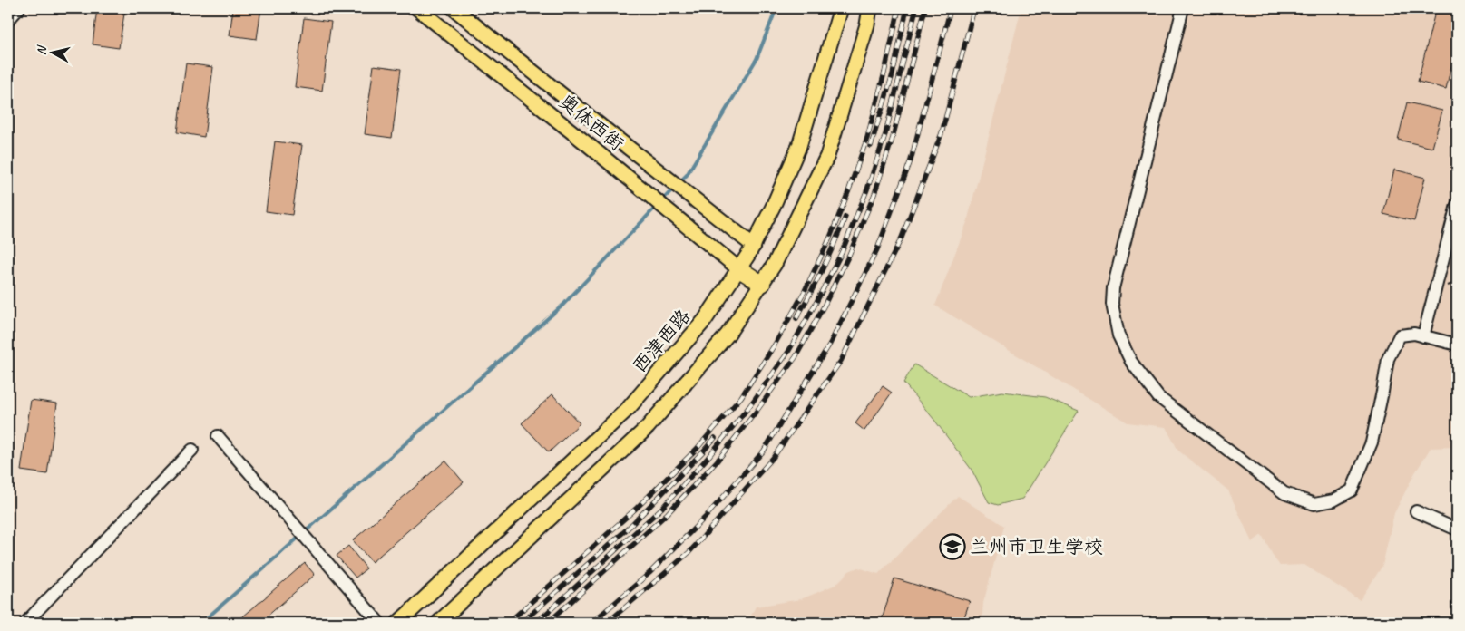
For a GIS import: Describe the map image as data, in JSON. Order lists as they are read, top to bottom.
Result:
{
  "streets": {
    "main road": ["奥体西街", "西津西路"]
  },
  "crossings": [
    ["奥体西街", "西津西路"]
  ],
  "places": {
    "school or university": ["兰州市卫生学校"]
  },
  "north": "left"
}
